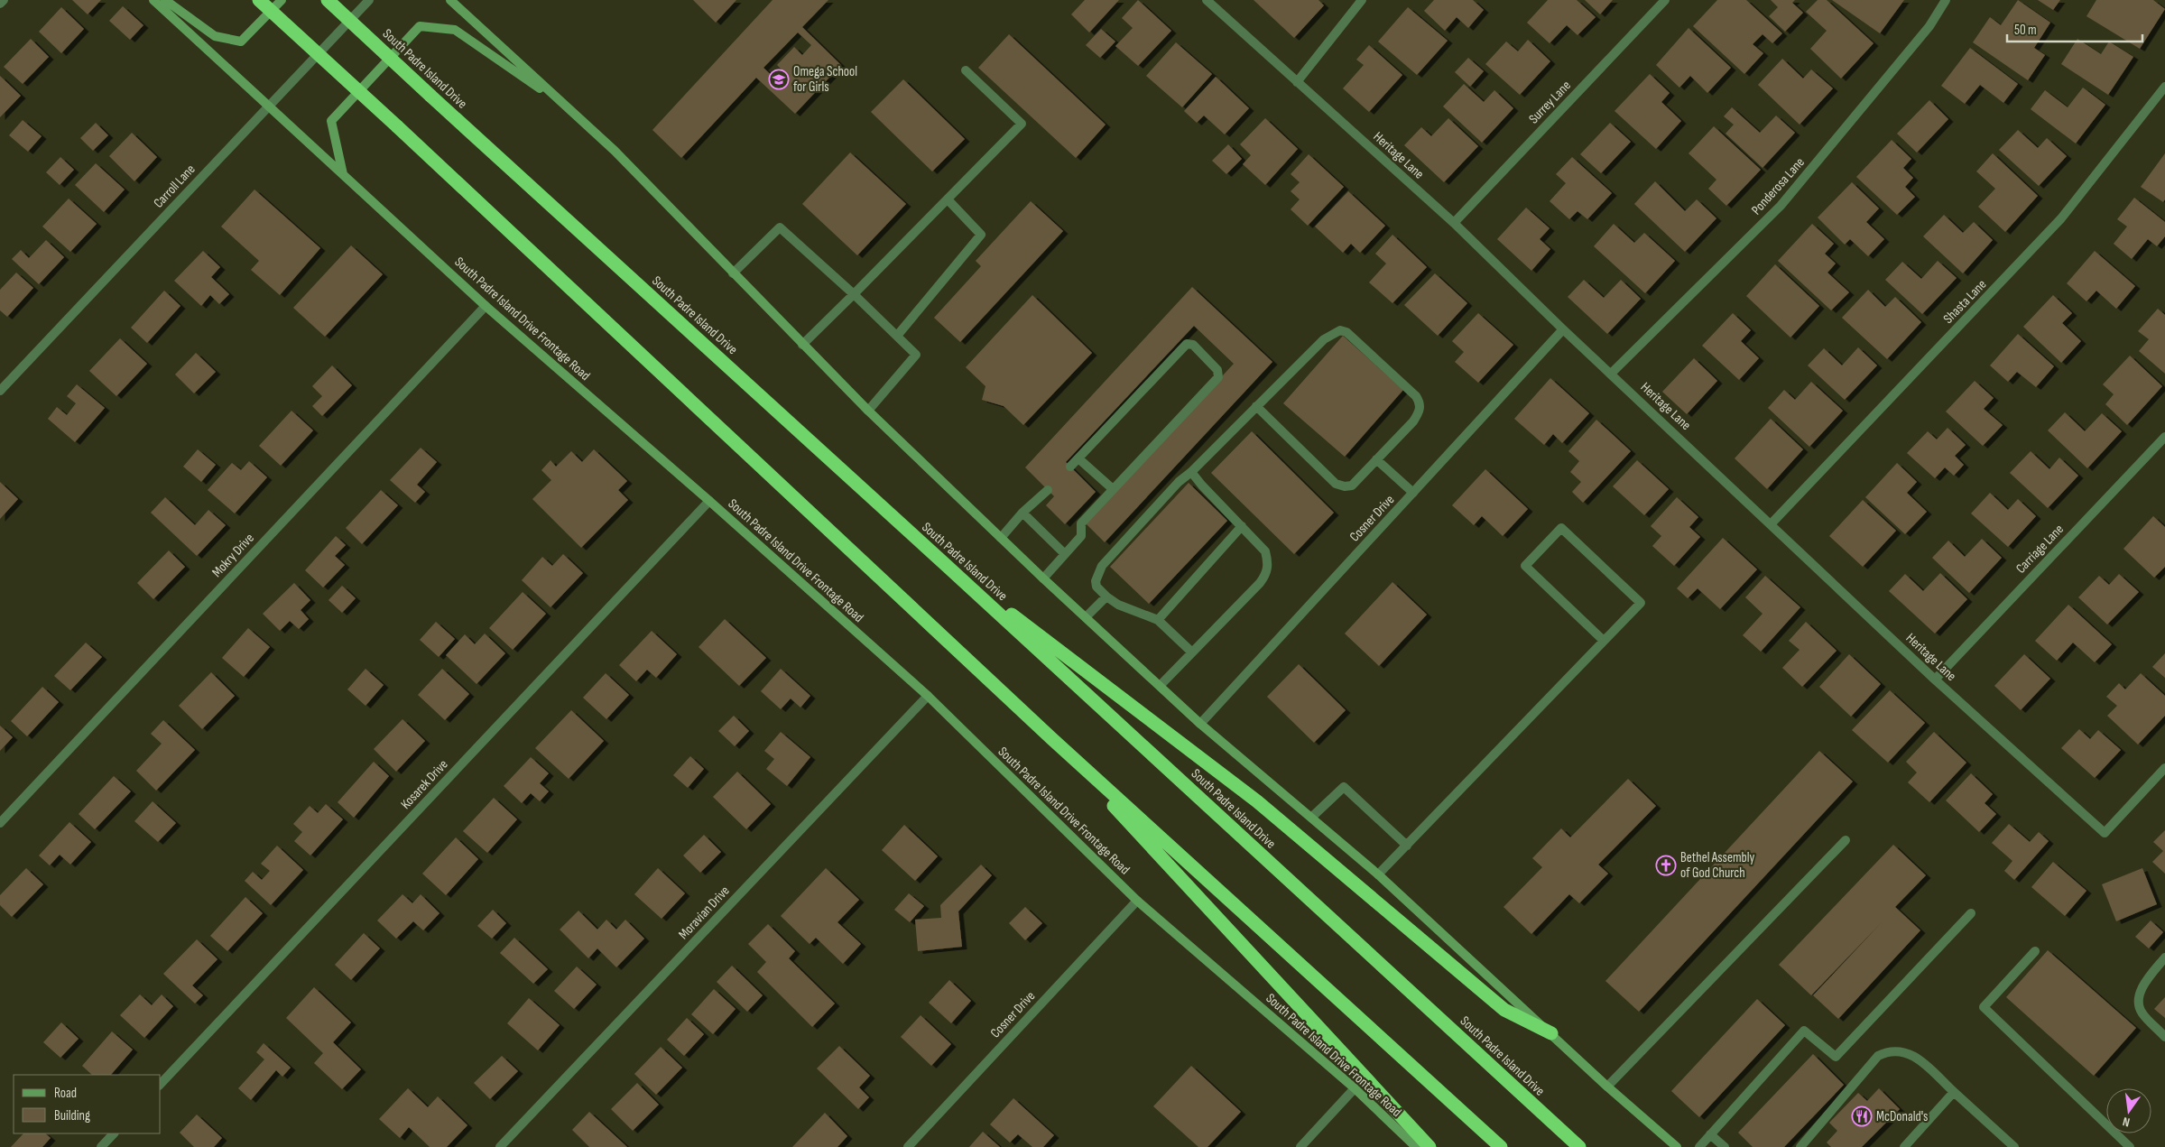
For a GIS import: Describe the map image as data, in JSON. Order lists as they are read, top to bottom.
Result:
{
  "streets": {
    "highway": ["South Padre Island Drive"],
    "main road": ["South Padre Island Drive Frontage Road"],
    "street": [
      "Surrey Lane",
      "Heritage Lane",
      "Carroll Lane",
      "Ponderosa Lane",
      "Shasta Lane",
      "Cosner Drive",
      "Carriage Lane",
      "Mokry Drive",
      "Kosarek Drive",
      "Moravian Drive"
    ]
  },
  "crossings": [
    ["Surrey Lane", "Heritage Lane"],
    ["Heritage Lane", "Ponderosa Lane"],
    ["Heritage Lane", "Shasta Lane"],
    ["Heritage Lane", "Cosner Drive"],
    ["Heritage Lane", "Carriage Lane"],
    ["Carroll Lane", "South Padre Island Drive Frontage Road"],
    ["South Padre Island Drive Frontage Road", "Cosner Drive"],
    ["South Padre Island Drive Frontage Road", "Mokry Drive"],
    ["South Padre Island Drive Frontage Road", "Kosarek Drive"],
    ["South Padre Island Drive Frontage Road", "Moravian Drive"]
  ],
  "places": {
    "school or university": ["Omega School for Girls"],
    "church": ["Bethel Assembly of God Church"],
    "restaurant": ["McDonald's"]
  },
  "legend": ["Road", "Building"],
  "scale_bar": "50 m",
  "north": "bottom"
}
